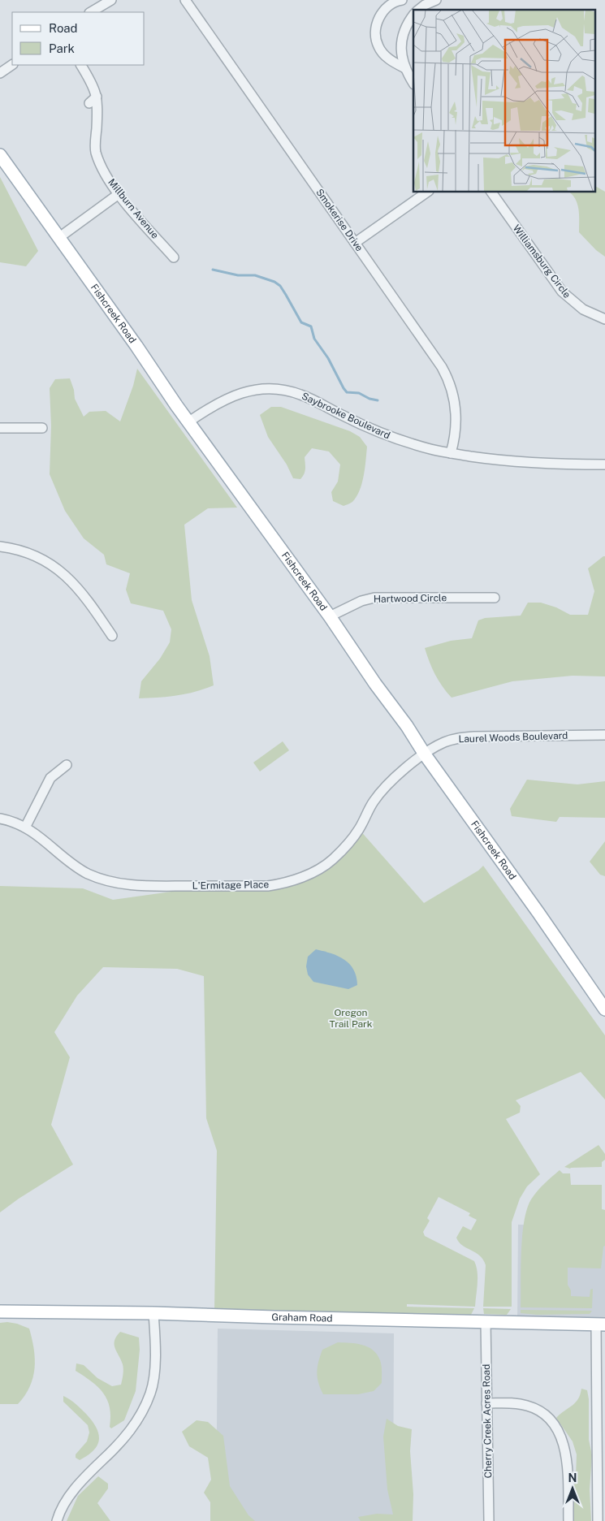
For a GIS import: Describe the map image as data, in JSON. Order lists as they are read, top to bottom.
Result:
{
  "streets": {
    "main road": ["Fishcreek Road", "Graham Road"],
    "street": [
      "Millburn Avenue",
      "Smokerise Drive",
      "Williamsburg Circle",
      "Saybrooke Boulevard",
      "Hartwood Circle",
      "Laurel Woods Boulevard",
      "L'Ermitage Place",
      "Cherry Creek Acres Road"
    ]
  },
  "crossings": [
    ["Smokerise Drive", "Saybrooke Boulevard"],
    ["Fishcreek Road", "Saybrooke Boulevard"],
    ["Fishcreek Road", "Hartwood Circle"],
    ["Fishcreek Road", "Laurel Woods Boulevard"],
    ["Fishcreek Road", "L'Ermitage Place"],
    ["Laurel Woods Boulevard", "L'Ermitage Place"],
    ["Graham Road", "Cherry Creek Acres Road"]
  ],
  "parks": ["Oregon Trail Park"],
  "legend": ["Road", "Park"],
  "north": "top"
}
